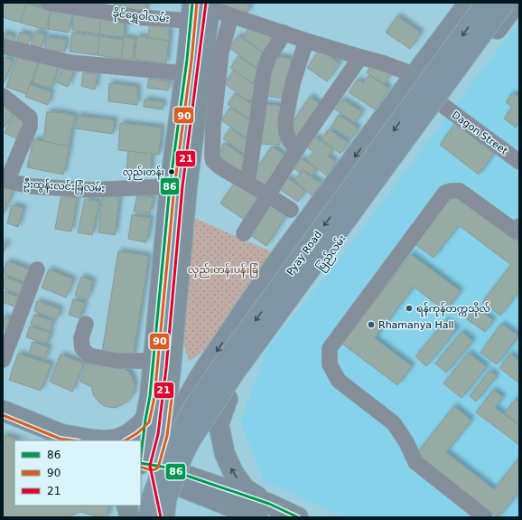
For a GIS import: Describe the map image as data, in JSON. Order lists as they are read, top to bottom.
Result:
{
  "streets": {
    "highway": ["Pyay Road", "ပြည်လမ်း"],
    "street": ["ခိုင်ရွှေဝါလမ်း", "Dagon Street", "ဦးထွန်းလင်းခြံလမ်း"]
  },
  "crossings": [
    ["ခိုင်ရွှေဝါလမ်း", "Pyay Road"],
    ["Dagon Street", "ပြည်လမ်း"]
  ],
  "parks": ["လှည်းတန်းပန်းခြံ"],
  "places": ["လှည်းတန်း", "ရန်ကုန်တက္ကသိုလ်", "Rhamanya Hall"],
  "lines": ["transit line 86", "transit line 90", "transit line 21"],
  "legend": ["86", "90", "21"]
}
